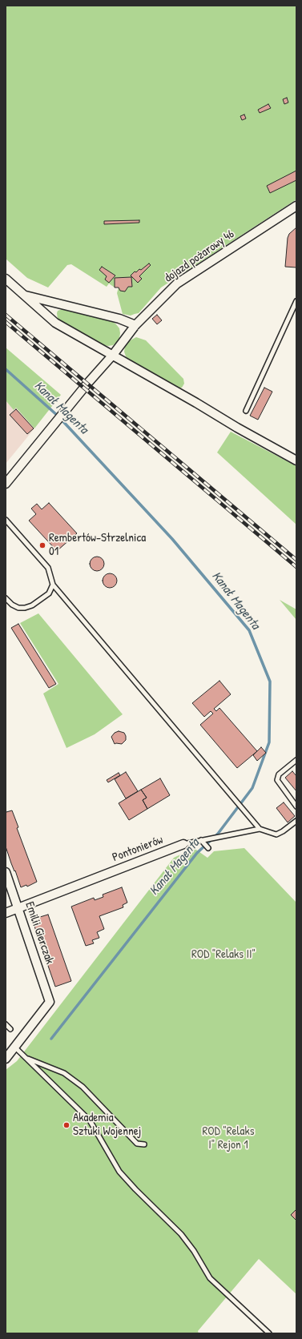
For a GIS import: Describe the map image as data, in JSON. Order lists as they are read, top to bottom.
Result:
{
  "streets": {
    "street": ["dojazd pożarowy 46", "Pontonierów", "Emilii Gierczak"]
  },
  "crossings": [
    ["Pontonierów", "Emilii Gierczak"]
  ],
  "water": ["Kanał Magenta"],
  "parks": ["ROD \"Relaks II\"", "ROD \"Relaks I\" Rejon 1"],
  "places": ["Rembertów-Strzelnica 01", "Akademia Sztuki Wojennej"]
}
